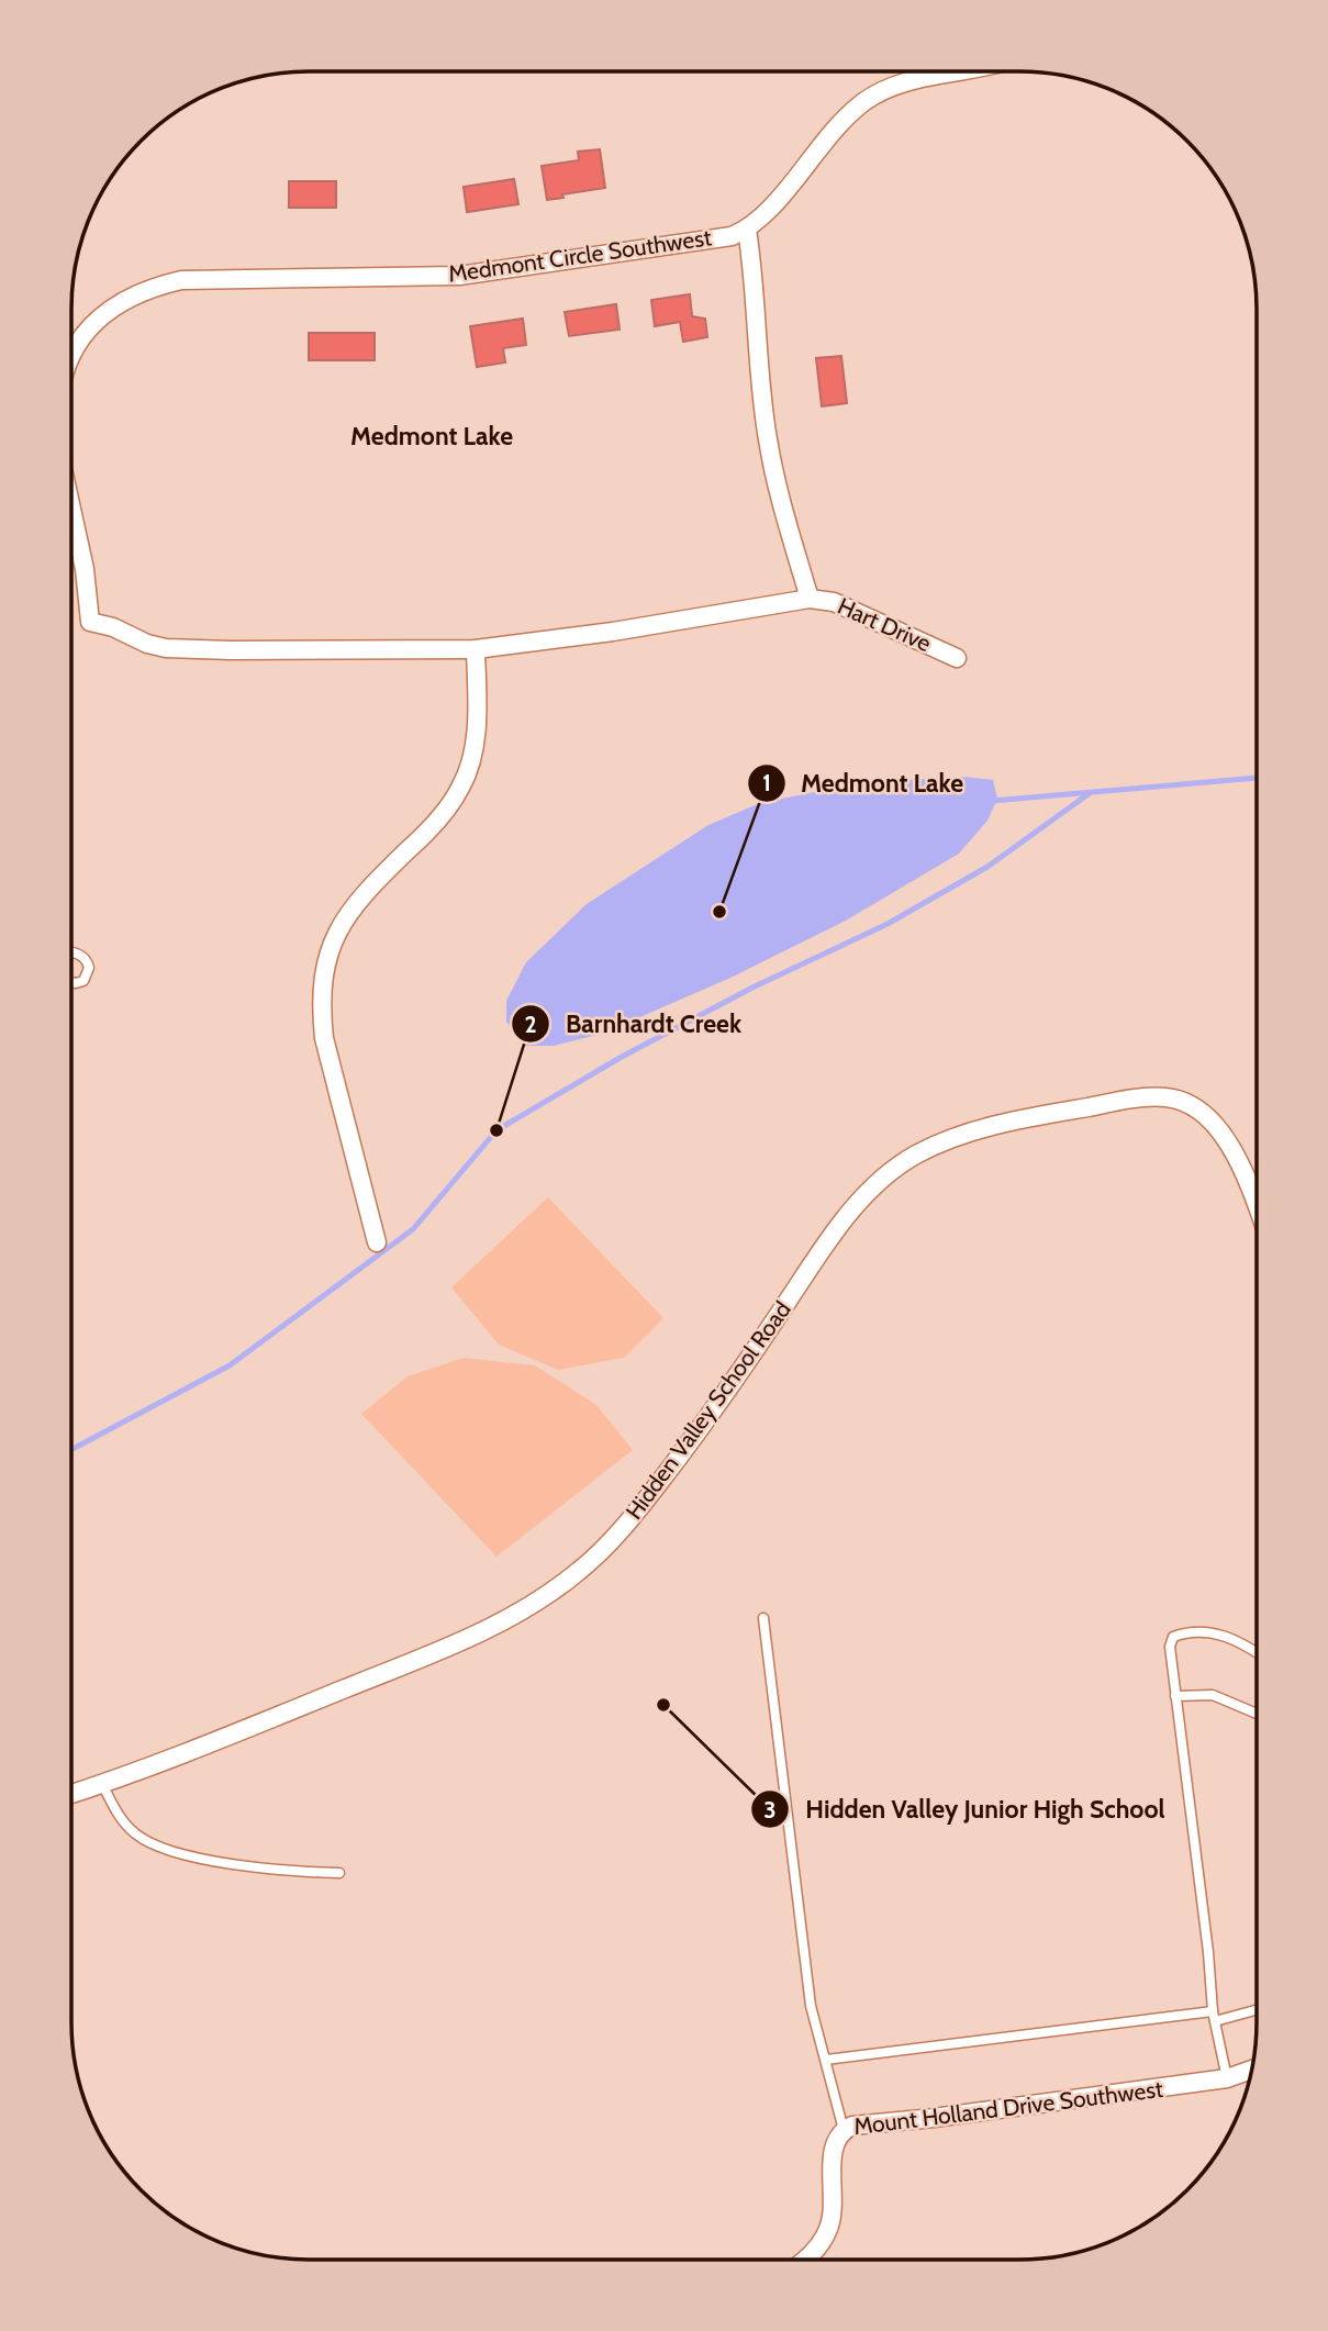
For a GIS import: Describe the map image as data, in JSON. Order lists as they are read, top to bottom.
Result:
{
  "streets": {
    "street": [
      "Medmont Circle Southwest",
      "Hart Drive",
      "Hidden Valley School Road",
      "Mount Holland Drive Southwest"
    ]
  },
  "districts": ["Medmont Lake"],
  "places": ["Medmont Lake", "Barnhardt Creek", "Hidden Valley Junior High School"]
}
